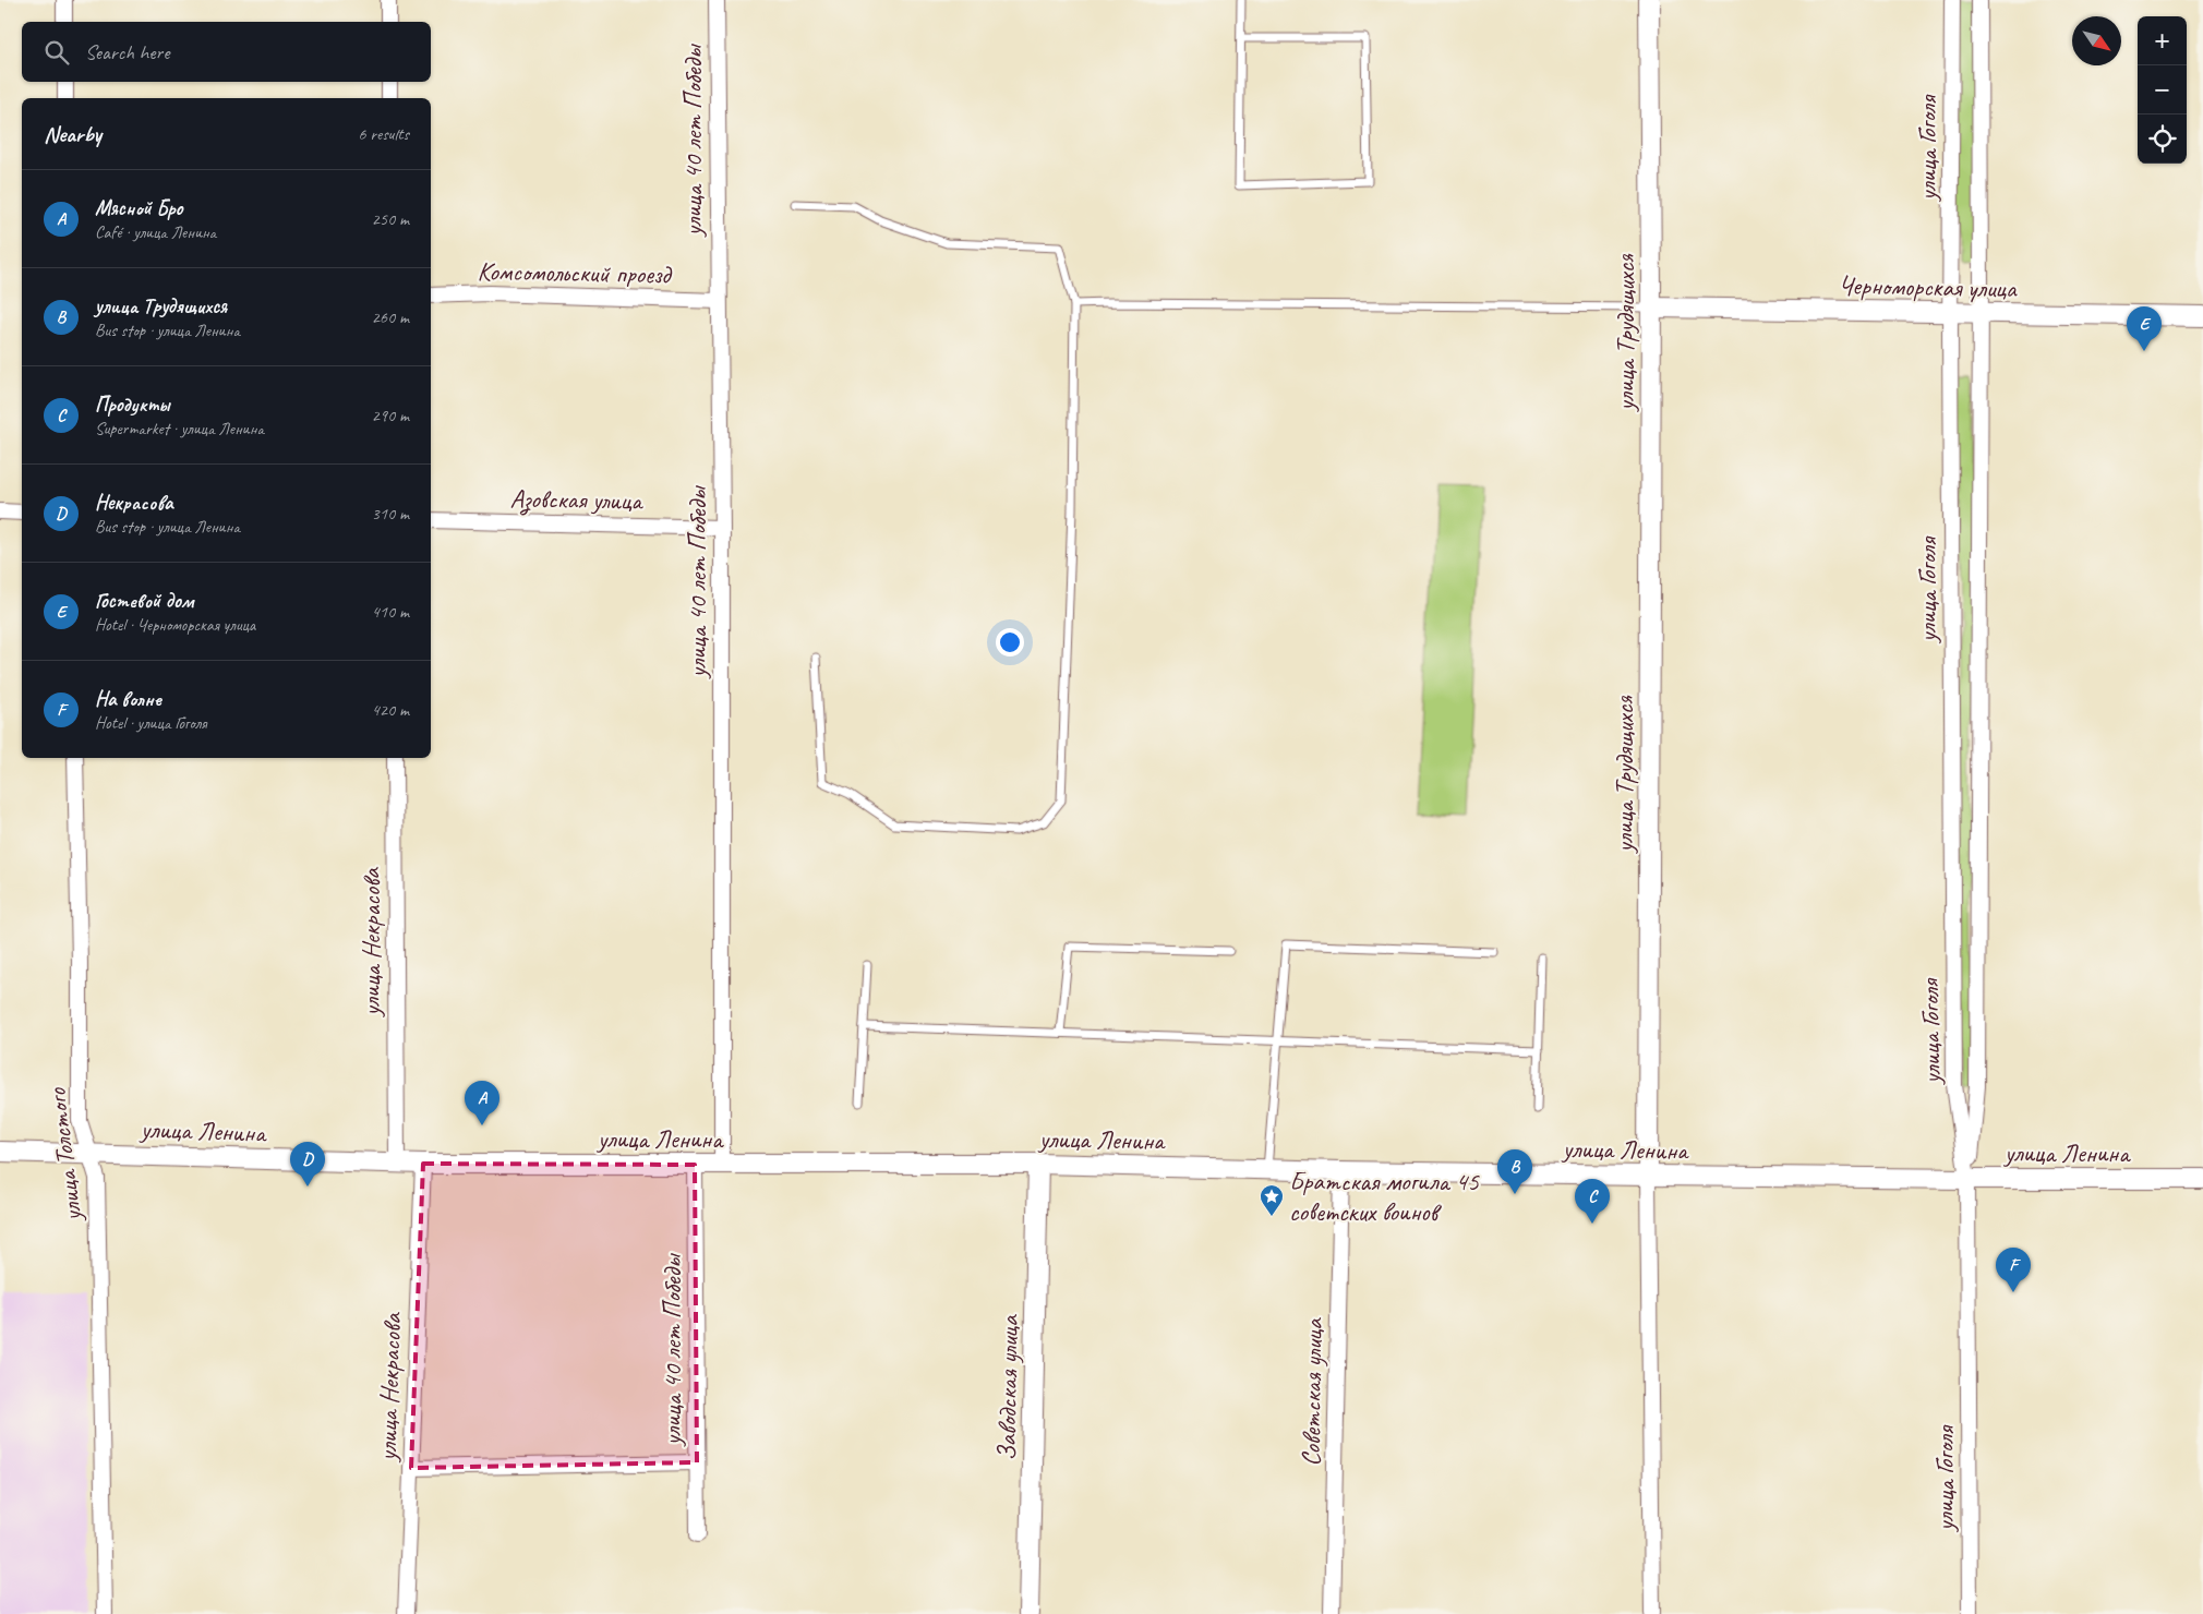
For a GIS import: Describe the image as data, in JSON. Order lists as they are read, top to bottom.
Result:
{
  "streets": {
    "street": [
      "улица 40 лет Победы",
      "улица Гоголя",
      "Комсомольский проезд",
      "Черноморская улица",
      "улица Трудящихся",
      "Азовская улица",
      "улица Некрасова",
      "улица Ленина",
      "улица Толстого",
      "Заводская улица",
      "Советская улица"
    ]
  },
  "crossings": [
    ["улица 40 лет Победы", "Комсомольский проезд"],
    ["улица 40 лет Победы", "Азовская улица"],
    ["улица 40 лет Победы", "улица Ленина"],
    ["улица Гоголя", "Черноморская улица"],
    ["улица Гоголя", "улица Ленина"],
    ["Черноморская улица", "улица Трудящихся"],
    ["улица Трудящихся", "улица Ленина"],
    ["улица Некрасова", "улица Ленина"],
    ["улица Ленина", "улица Толстого"],
    ["улица Ленина", "Заводская улица"],
    ["улица Ленина", "Советская улица"]
  ],
  "places": {
    "place": ["Братская могила 45 советских воинов"]
  },
  "north": "bottom right",
  "page": {
    "map_buttons": ["+", "−"],
    "search": "Search here",
    "heading": ["Nearby", "6 results"],
    "list": [
      {
        "mark": "A",
        "name": "Мясной Бро",
        "note": "Café · улица Ленина",
        "value": "250 m"
      },
      {
        "mark": "B",
        "name": "улица Трудящихся",
        "note": "Bus stop · улица Ленина",
        "value": "260 m"
      },
      {
        "mark": "C",
        "name": "Продукты",
        "note": "Supermarket · улица Ленина",
        "value": "290 m"
      },
      {
        "mark": "D",
        "name": "Некрасова",
        "note": "Bus stop · улица Ленина",
        "value": "310 m"
      },
      {
        "mark": "E",
        "name": "Гостевой дом",
        "note": "Hotel · Черноморская улица",
        "value": "410 m"
      },
      {
        "mark": "F",
        "name": "На волне",
        "note": "Hotel · улица Гоголя",
        "value": "420 m"
      }
    ],
    "pins": [
      "E",
      "A",
      "D",
      "B",
      "C",
      "F"
    ]
  }
}
